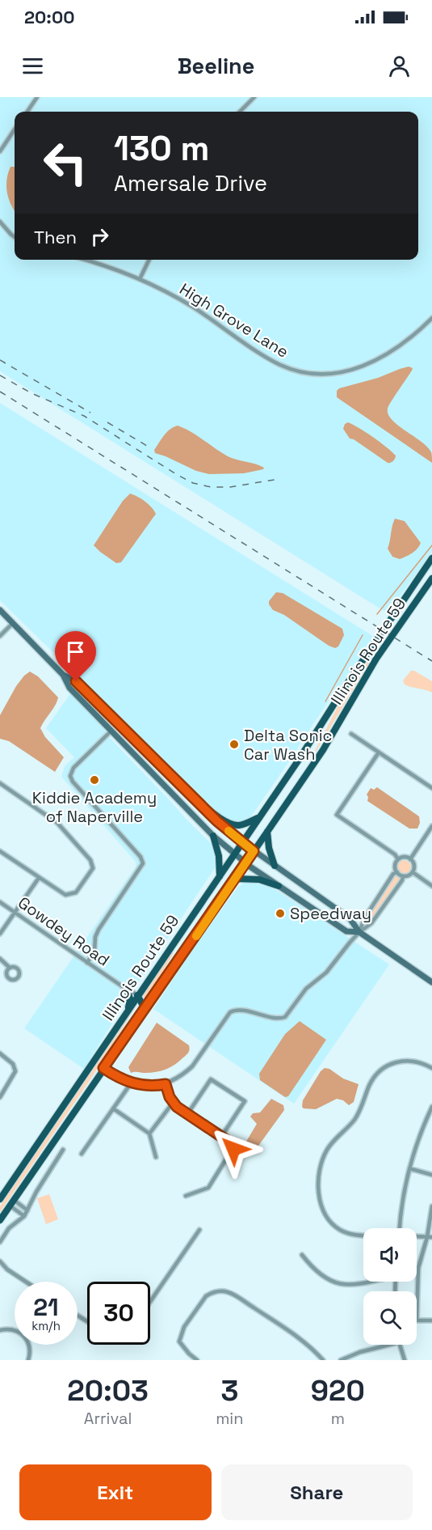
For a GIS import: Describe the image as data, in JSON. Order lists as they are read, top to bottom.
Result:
{
  "streets": {
    "main road": ["Illinois Route 59"],
    "street": ["High Grove Lane", "Gowdey Road"]
  },
  "crossings": [
    ["Illinois Route 59", "Gowdey Road"]
  ],
  "places": ["Delta Sonic Car Wash", "Kiddie Academy of Naperville", "Speedway"],
  "page": {
    "status": "20:00",
    "header": "Beeline",
    "turn": ["130 m", "Amersale Drive"],
    "then": "Then",
    "speed": "21 km/h",
    "limit": "30",
    "eta": [
      "20:03",
      "Arrival",
      "3",
      "min",
      "920",
      "m"
    ],
    "buttons": ["Exit", "Share"]
  }
}
